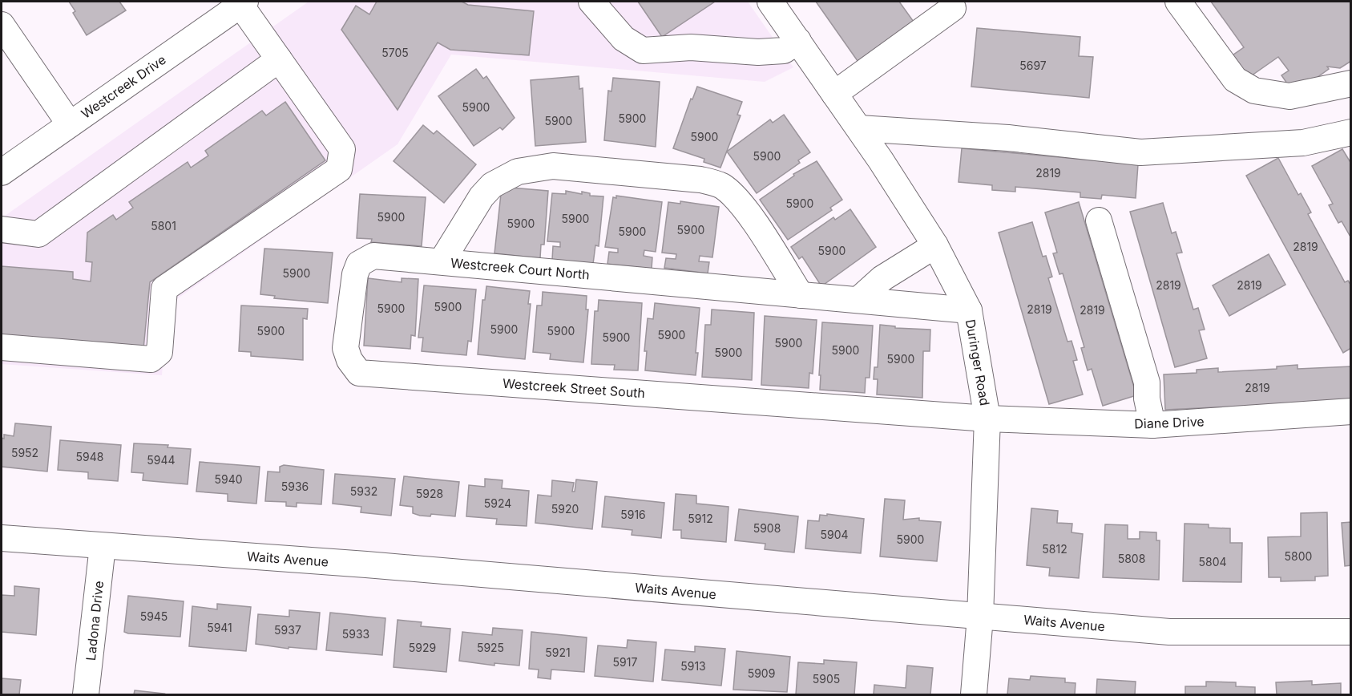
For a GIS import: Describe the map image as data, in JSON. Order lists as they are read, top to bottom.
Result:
{
  "streets": {
    "street": [
      "Westcreek Drive",
      "Westcreek Court North",
      "Duringer Road",
      "Westcreek Street South",
      "Diane Drive",
      "Waits Avenue",
      "Ladona Drive"
    ]
  },
  "crossings": [
    ["Westcreek Court North", "Duringer Road"],
    ["Westcreek Court North", "Westcreek Street South"],
    ["Duringer Road", "Westcreek Street South"],
    ["Duringer Road", "Diane Drive"],
    ["Duringer Road", "Waits Avenue"],
    ["Westcreek Street South", "Diane Drive"],
    ["Waits Avenue", "Ladona Drive"]
  ],
  "house_numbers": [
    "5705",
    "5697",
    "5900",
    "5900",
    "5900",
    "5900",
    "5900",
    "2819",
    "5900",
    "5900",
    "5900",
    "5900",
    "5801",
    "5900",
    "5900",
    "2819",
    "5900",
    "5900",
    "2819",
    "2819",
    "5900",
    "5900",
    "2819",
    "2819",
    "5900",
    "5900",
    "5900",
    "5900",
    "5900",
    "5900",
    "5900",
    "5900",
    "5900",
    "2819",
    "5952",
    "5948",
    "5944",
    "5940",
    "5936",
    "5932",
    "5928",
    "5924",
    "5920",
    "5916",
    "5912",
    "5908",
    "5904",
    "5900",
    "5812",
    "5800",
    "5808",
    "5804",
    "5945",
    "5941",
    "5937",
    "5933",
    "5929",
    "5925",
    "5921",
    "5917",
    "5913",
    "5909",
    "5905"
  ]
}
